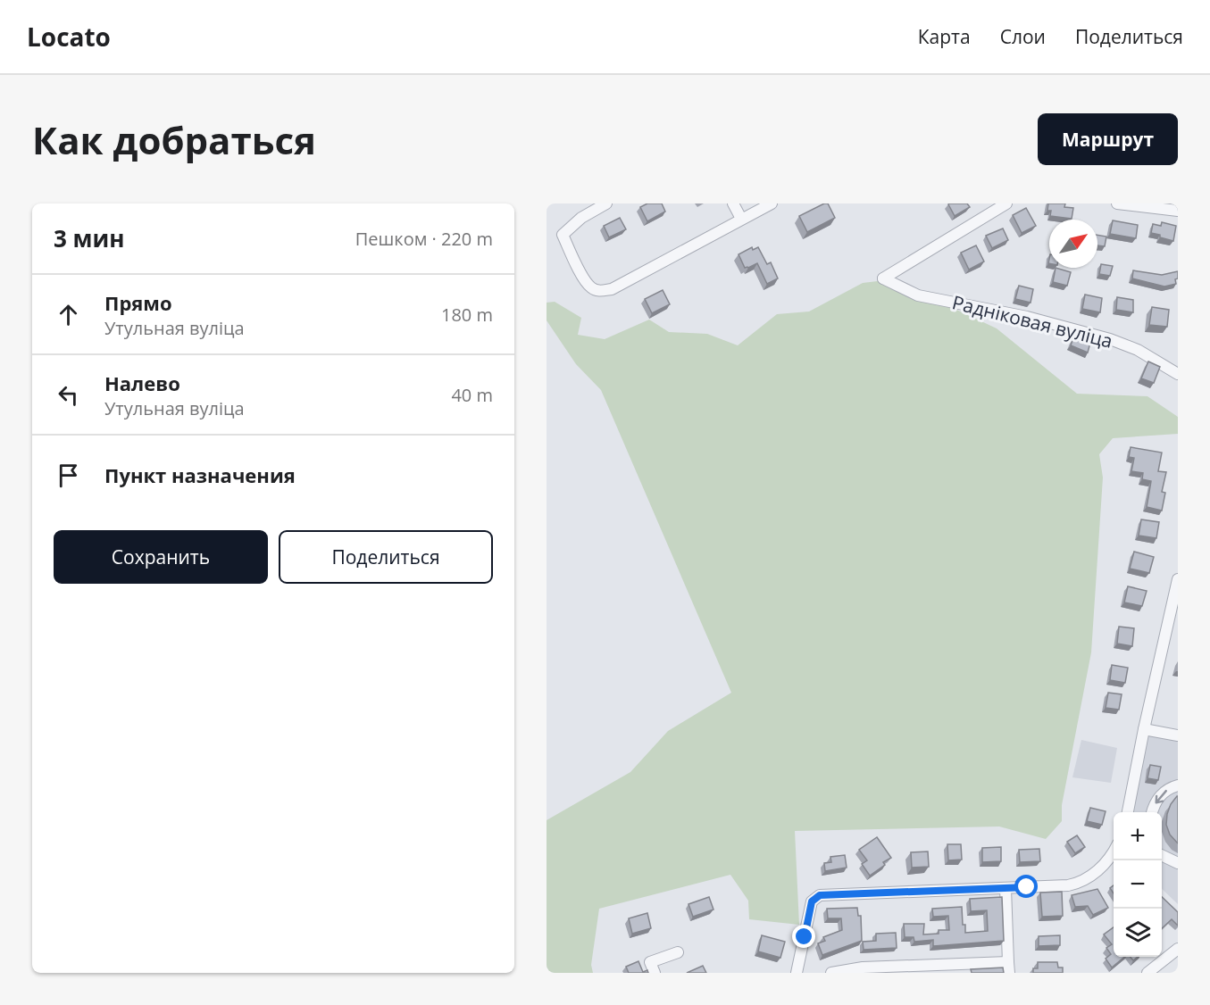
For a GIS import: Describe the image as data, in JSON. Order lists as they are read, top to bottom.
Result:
{
  "streets": {
    "street": ["Радніковая вуліца"]
  },
  "north": "top right",
  "page": {
    "header": "Locato",
    "nav": ["Карта", "Слои", "Поделиться"],
    "buttons": [
      "Маршрут",
      ["Сохранить", "Поделиться"]
    ],
    "title": "Как добраться",
    "heading": ["3 мин", "Пешком · 220 m"],
    "list": [
      ["Прямо", "Утульная вуліца", "180 m"],
      ["Налево", "Утульная вуліца", "40 m"],
      "Пункт назначения"
    ],
    "map_buttons": ["+", "−"]
  }
}
